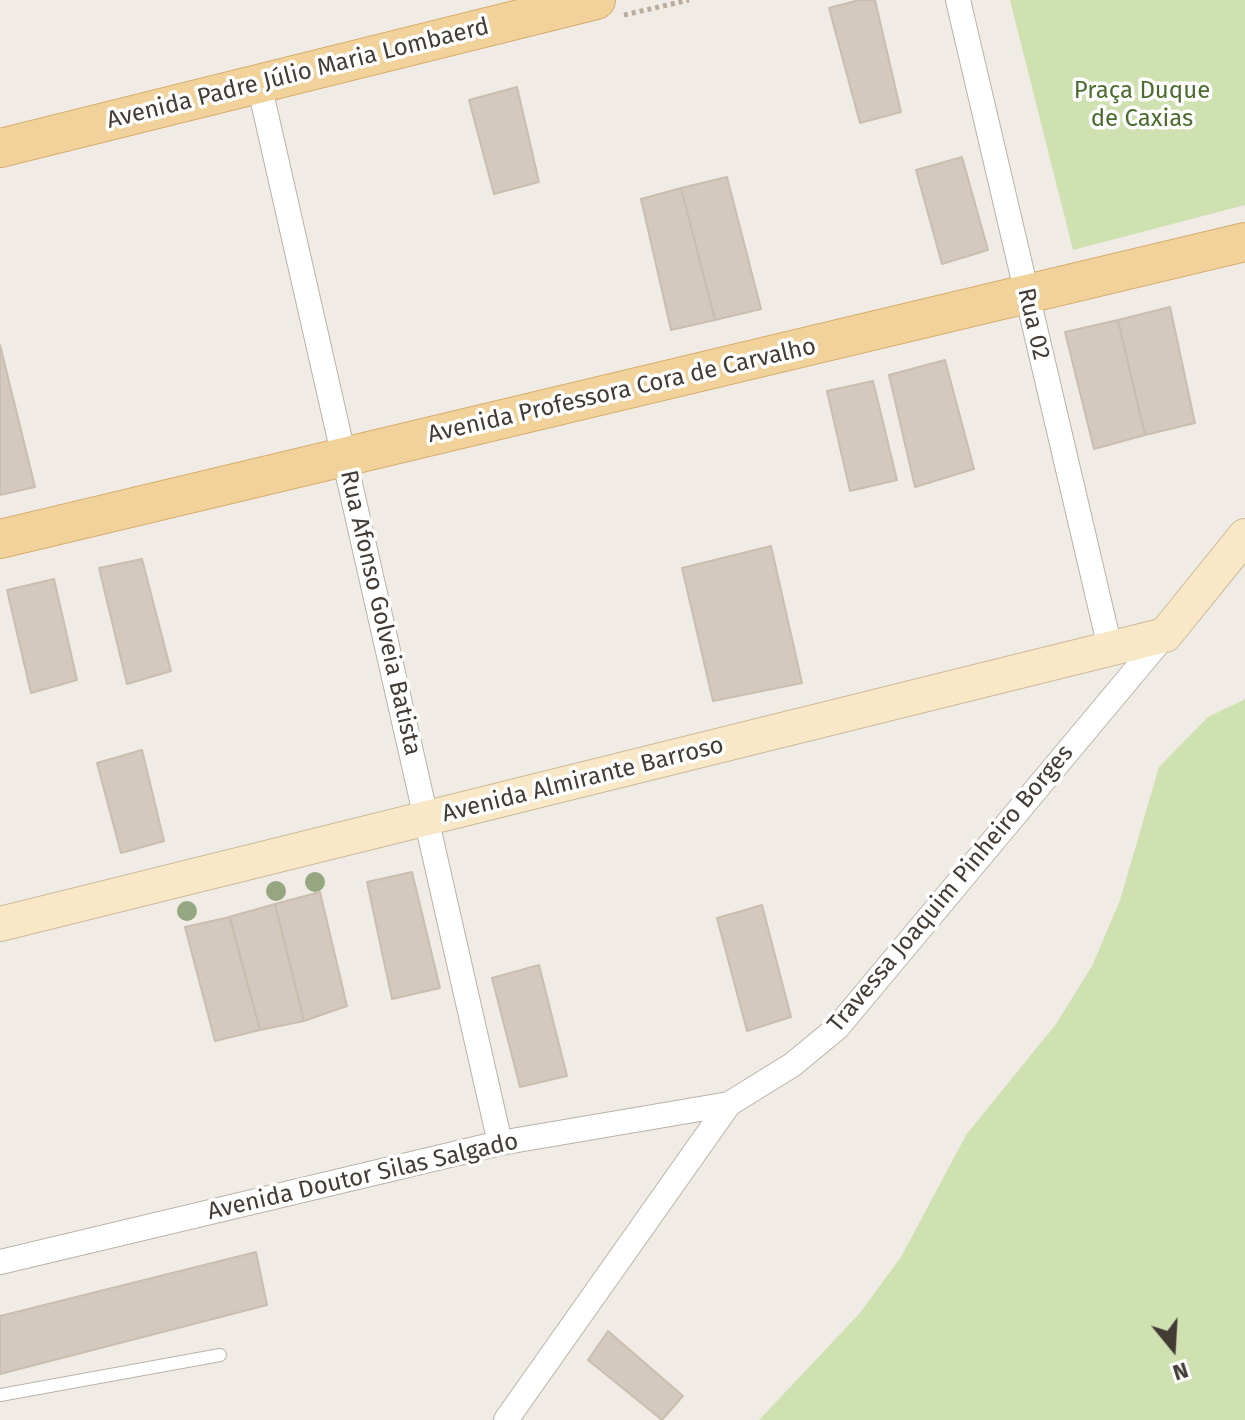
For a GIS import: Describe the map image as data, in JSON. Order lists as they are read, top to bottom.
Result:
{
  "streets": {
    "main road": ["Avenida Padre Júlio Maria Lombaerd", "Avenida Professora Cora de Carvalho"],
    "street": [
      "Rua 02",
      "Rua Afonso Golveia Batista",
      "Avenida Almirante Barroso",
      "Travessa Joaquim Pinheiro Borges",
      "Avenida Doutor Silas Salgado"
    ]
  },
  "crossings": [
    ["Avenida Padre Júlio Maria Lombaerd", "Rua Afonso Golveia Batista"],
    ["Rua 02", "Avenida Professora Cora de Carvalho"],
    ["Rua 02", "Avenida Almirante Barroso"],
    ["Avenida Professora Cora de Carvalho", "Rua Afonso Golveia Batista"],
    ["Rua Afonso Golveia Batista", "Avenida Almirante Barroso"],
    ["Rua Afonso Golveia Batista", "Avenida Doutor Silas Salgado"],
    ["Avenida Almirante Barroso", "Travessa Joaquim Pinheiro Borges"],
    ["Travessa Joaquim Pinheiro Borges", "Avenida Doutor Silas Salgado"]
  ],
  "parks": ["Praça Duque de Caxias"],
  "north": "bottom"
}
